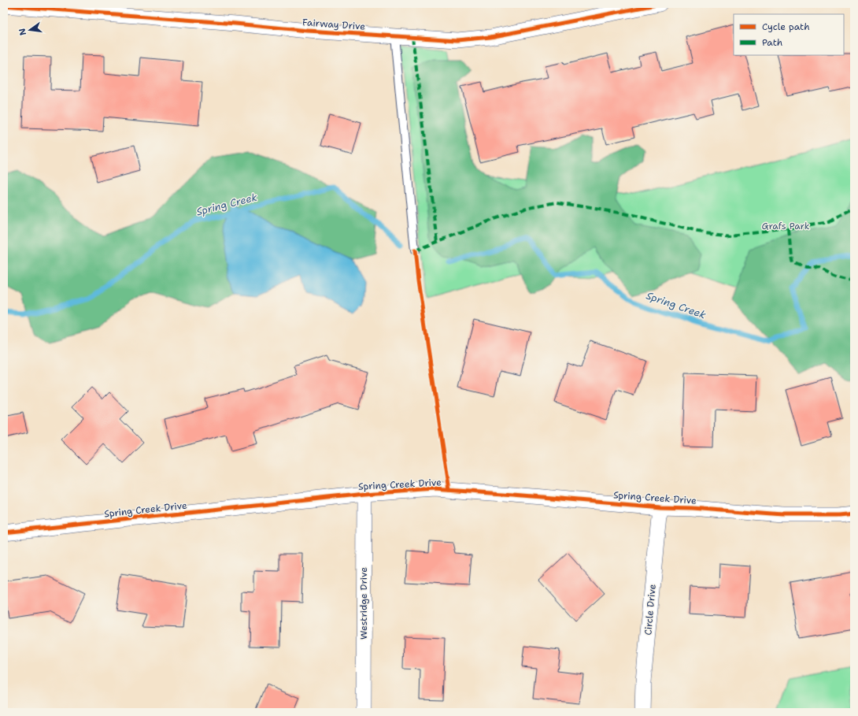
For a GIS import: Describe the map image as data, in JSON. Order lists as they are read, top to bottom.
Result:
{
  "streets": {
    "street": [
      "Fairway Drive",
      "Spring Creek Drive",
      "Westridge Drive",
      "Circle Drive"
    ]
  },
  "crossings": [
    ["Spring Creek Drive", "Westridge Drive"],
    ["Spring Creek Drive", "Circle Drive"]
  ],
  "water": ["Spring Creek"],
  "parks": ["Grafs Park"],
  "legend": ["Cycle path", "Path"],
  "north": "left"
}
